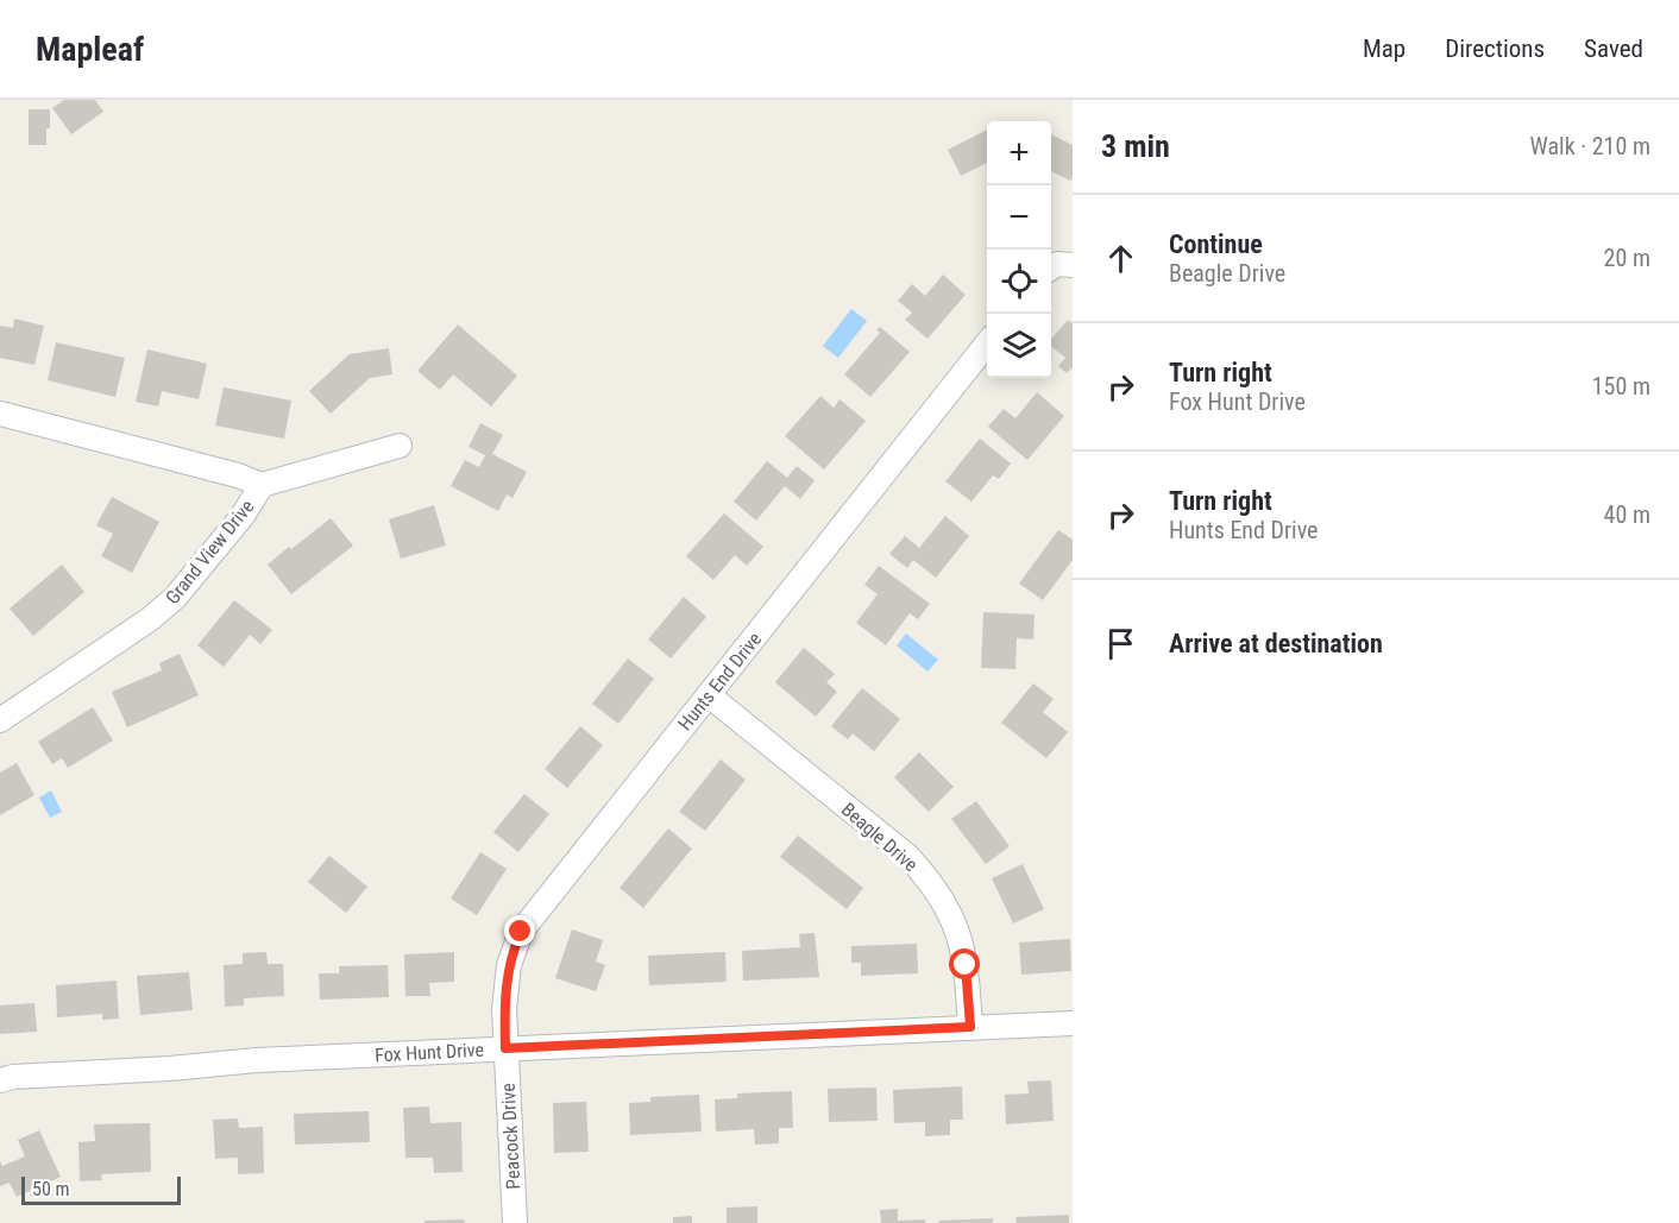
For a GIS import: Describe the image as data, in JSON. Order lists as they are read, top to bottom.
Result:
{
  "streets": {
    "street": [
      "Grand View Drive",
      "Hunts End Drive",
      "Beagle Drive",
      "Fox Hunt Drive",
      "Peacock Drive"
    ]
  },
  "crossings": [
    ["Hunts End Drive", "Beagle Drive"],
    ["Hunts End Drive", "Fox Hunt Drive"],
    ["Hunts End Drive", "Peacock Drive"],
    ["Beagle Drive", "Fox Hunt Drive"],
    ["Fox Hunt Drive", "Peacock Drive"]
  ],
  "scale_bar": "50 m",
  "page": {
    "header": "Mapleaf",
    "nav": ["Map", "Directions", "Saved"],
    "heading": ["3 min", "Walk · 210 m"],
    "map_buttons": ["+", "−"],
    "list": [
      ["Continue", "Beagle Drive", "20 m"],
      ["Turn right", "Fox Hunt Drive", "150 m"],
      ["Turn right", "Hunts End Drive", "40 m"],
      "Arrive at destination"
    ],
    "scale": "50 m"
  }
}
